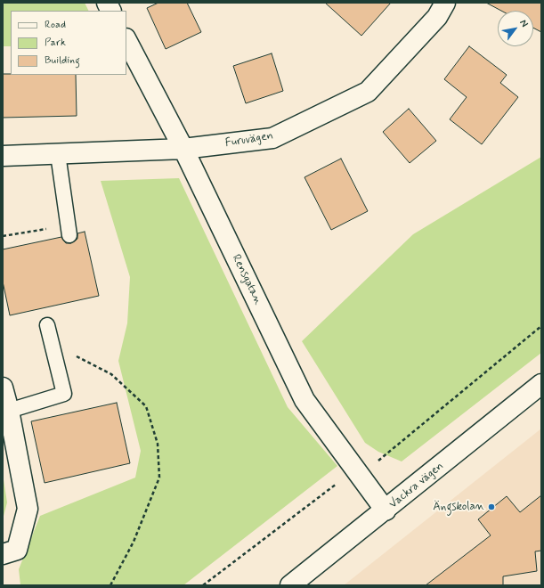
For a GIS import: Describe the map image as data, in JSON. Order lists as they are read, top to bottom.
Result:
{
  "streets": {
    "street": ["Furuvägen", "Rensgatan", "Vackra vägen"]
  },
  "crossings": [
    ["Furuvägen", "Rensgatan"],
    ["Rensgatan", "Vackra vägen"]
  ],
  "places": ["Ängskolan"],
  "legend": ["Road", "Park", "Building"],
  "north": "top right"
}
